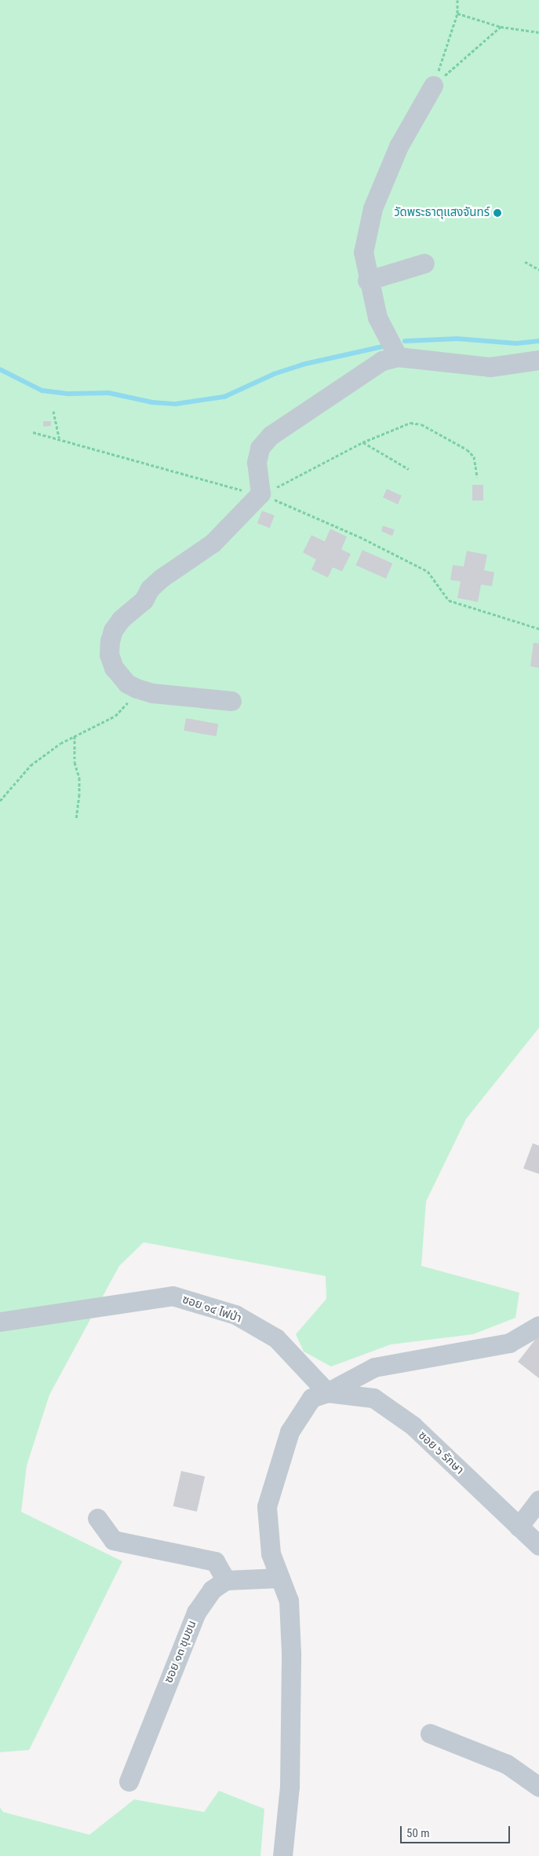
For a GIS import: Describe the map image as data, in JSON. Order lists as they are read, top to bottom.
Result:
{
  "streets": {
    "street": ["ซอย ๑๔ ไฟป่า", "ซอย ๖ รักษา", "ซอย ๑๓ ชุมชน"]
  },
  "crossings": [
    ["ซอย ๑๔ ไฟป่า", "ซอย ๖ รักษา"]
  ],
  "places": ["วัดพระธาตุแสงจันทร์"],
  "scale_bar": "50 m"
}
